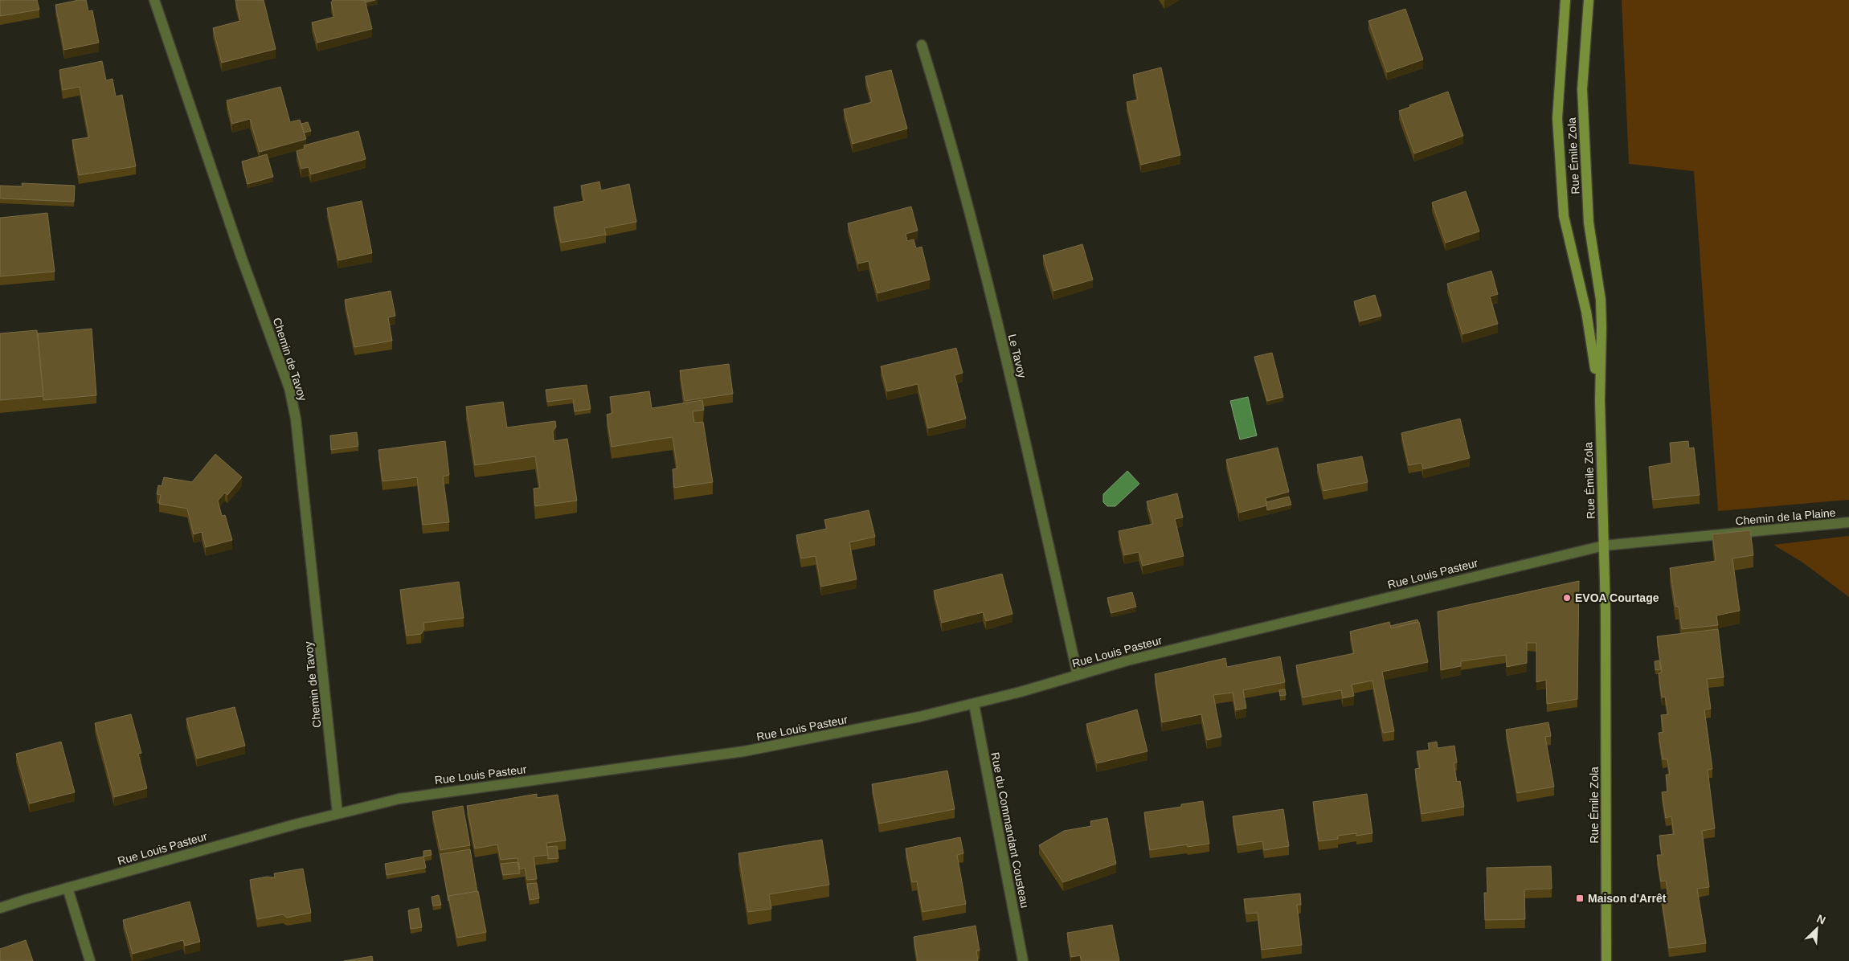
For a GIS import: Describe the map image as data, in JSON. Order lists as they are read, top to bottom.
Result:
{
  "streets": {
    "main road": ["Rue Émile Zola"],
    "street": [
      "Le Tavoy",
      "Chemin de Tavoy",
      "Chemin de la Plaine",
      "Rue Louis Pasteur",
      "Rue du Commandant Cousteau"
    ]
  },
  "crossings": [
    ["Rue Émile Zola", "Chemin de la Plaine"],
    ["Rue Émile Zola", "Rue Louis Pasteur"],
    ["Le Tavoy", "Rue Louis Pasteur"],
    ["Chemin de Tavoy", "Rue Louis Pasteur"],
    ["Chemin de la Plaine", "Rue Louis Pasteur"],
    ["Rue Louis Pasteur", "Rue du Commandant Cousteau"]
  ],
  "places": {
    "other": ["EVOA Courtage"],
    "transit": ["Maison d'Arrêt"]
  },
  "north": "top right"
}
